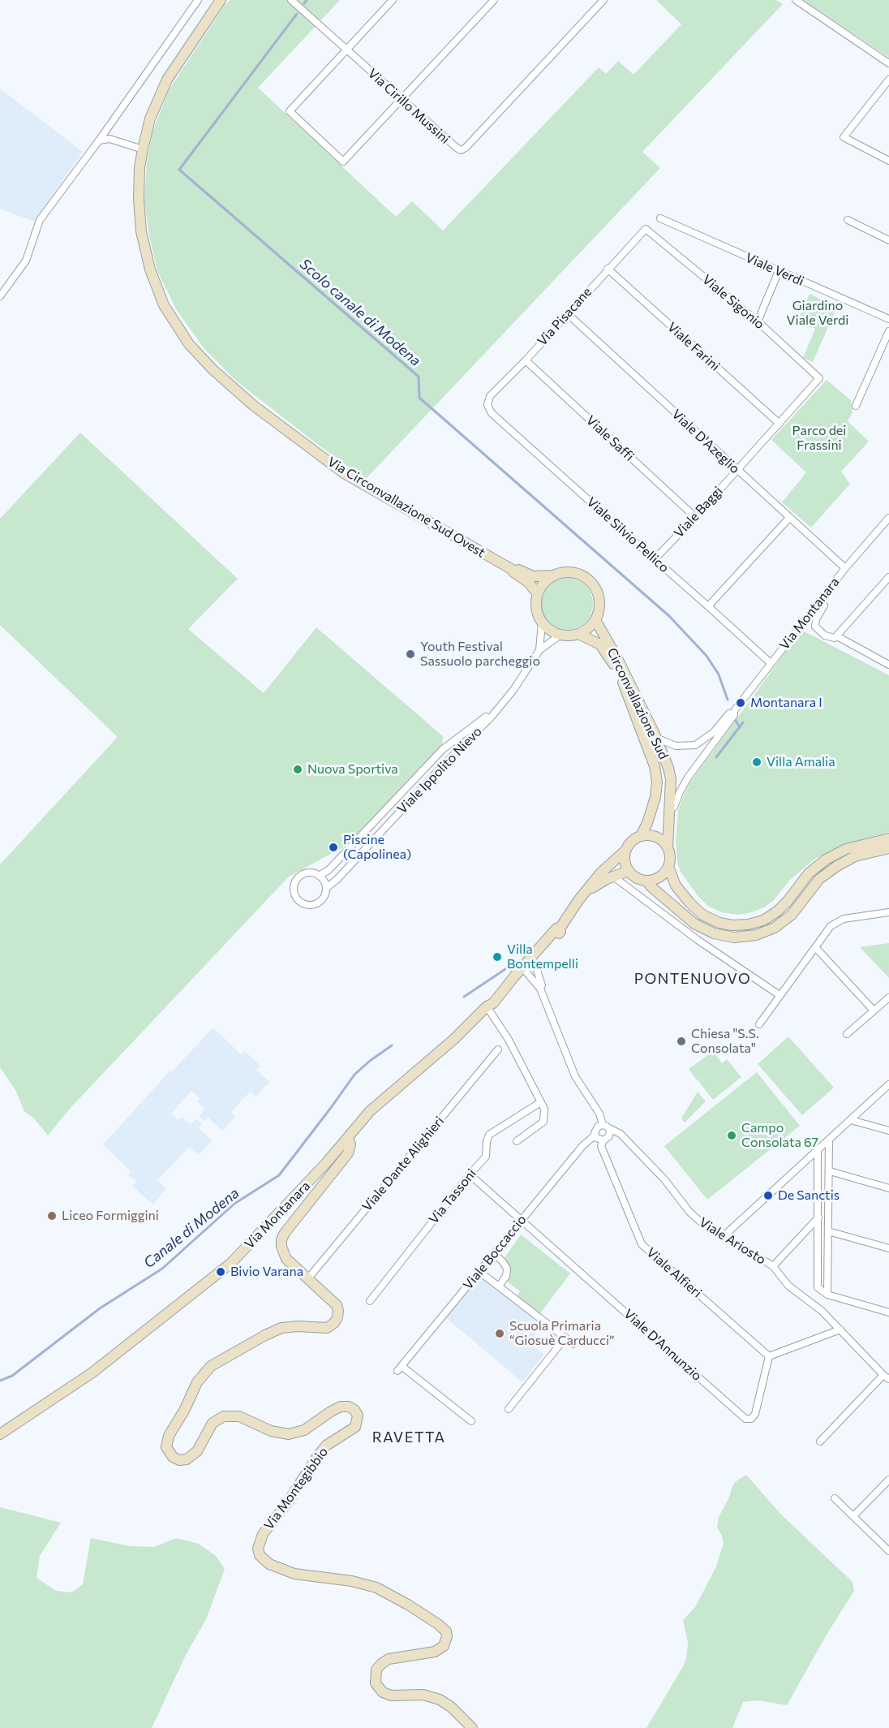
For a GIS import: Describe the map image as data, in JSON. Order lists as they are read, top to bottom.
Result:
{
  "streets": {
    "main road": [
      "Via Circonvallazione Sud Ovest",
      "Via Montanara",
      "Circonvallazione Sud",
      "Via Montegibbio"
    ],
    "street": [
      "Via Cirillo Mussini",
      "Viale Verdi",
      "Viale Sigonio",
      "Via Pisacane",
      "Viale Farini",
      "Viale Saffi",
      "Viale D'Azeglio",
      "Viale Baggi",
      "Viale Silvio Pellico",
      "Viale Ippolito Nievo",
      "Viale Dante Alighieri",
      "Via Tassoni",
      "Viale Ariosto",
      "Viale Boccaccio",
      "Viale Alfieri",
      "Viale D'Annunzio"
    ]
  },
  "crossings": [
    ["Viale Sigonio", "Via Pisacane"],
    ["Viale Sigonio", "Viale Baggi"],
    ["Via Pisacane", "Viale Farini"],
    ["Via Pisacane", "Viale Saffi"],
    ["Via Pisacane", "Viale D'Azeglio"],
    ["Via Pisacane", "Viale Silvio Pellico"],
    ["Viale Farini", "Viale Baggi"],
    ["Viale Saffi", "Viale Baggi"],
    ["Viale D'Azeglio", "Viale Baggi"],
    ["Viale D'Azeglio", "Via Montanara"],
    ["Via Circonvallazione Sud Ovest", "Circonvallazione Sud"],
    ["Via Circonvallazione Sud Ovest", "Viale Ippolito Nievo"],
    ["Viale Baggi", "Viale Silvio Pellico"],
    ["Viale Silvio Pellico", "Via Montanara"],
    ["Via Montanara", "Circonvallazione Sud"],
    ["Via Montanara", "Via Montegibbio"],
    ["Circonvallazione Sud", "Viale Ippolito Nievo"],
    ["Viale Dante Alighieri", "Via Montegibbio"],
    ["Via Tassoni", "Viale D'Annunzio"],
    ["Viale Ariosto", "Viale Boccaccio"],
    ["Viale Ariosto", "Viale Alfieri"],
    ["Viale Boccaccio", "Viale Alfieri"],
    ["Viale Boccaccio", "Viale D'Annunzio"],
    ["Viale Alfieri", "Viale D'Annunzio"]
  ],
  "districts": ["PONTENUOVO", "RAVETTA"],
  "water": ["Scolo canale di Modena", "Canale di Modena"],
  "parks": ["Giardino Viale Verdi", "Parco dei Frassini"],
  "places": [
    "Youth Festival Sassuolo parcheggio",
    "Montanara I",
    "Villa Amalia",
    "Nuova Sportiva",
    "Piscine (Capolinea)",
    "Villa Bontempelli",
    "Chiesa \"S.S. Consolata\"",
    "Campo Consolata 67",
    "De Sanctis",
    "Liceo Formiggini",
    "Bivio Varana",
    "Scuola Primaria “Giosuè Carducci”"
  ]
}
